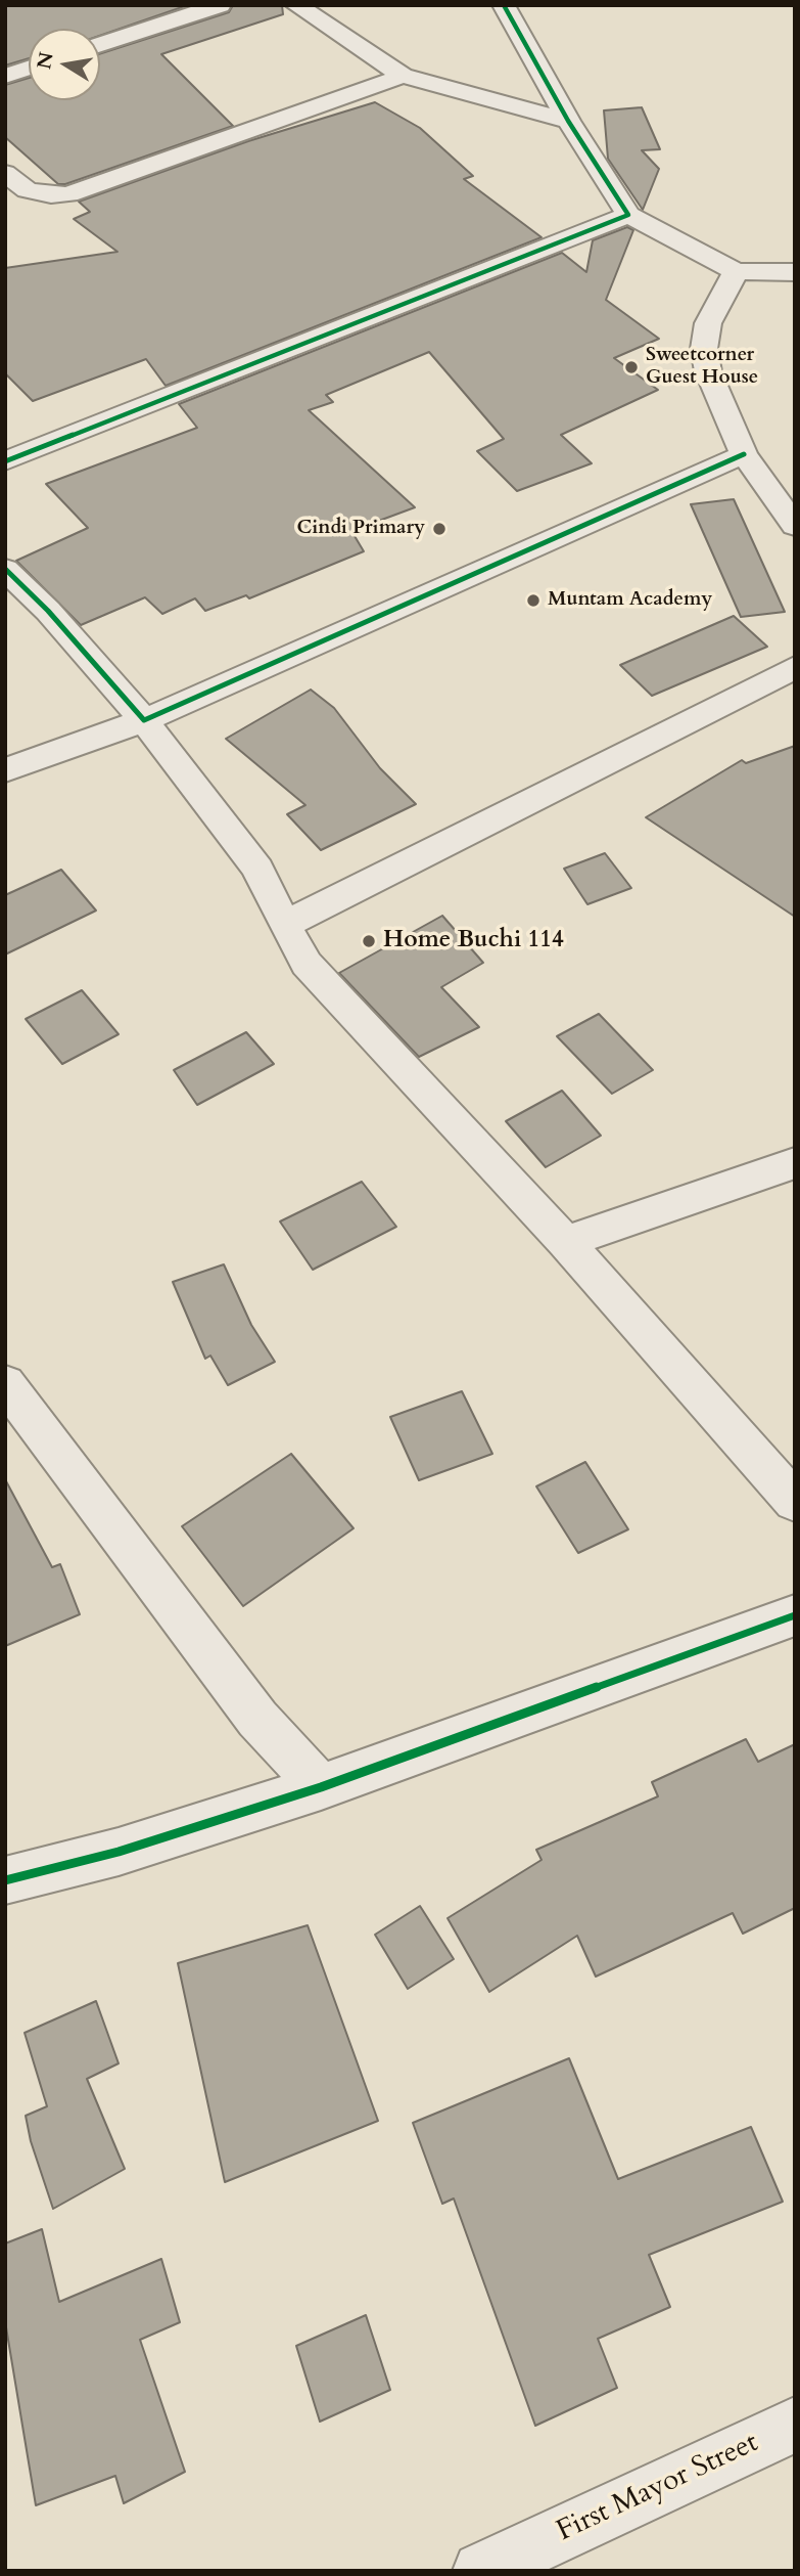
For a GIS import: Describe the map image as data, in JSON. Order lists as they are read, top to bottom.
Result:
{
  "streets": {
    "street": ["First Mayor Street"]
  },
  "places": [
    "Sweetcorner Guest House",
    "Cindi Primary",
    "Muntam Academy",
    "Home Buchi 114"
  ],
  "north": "left"
}
